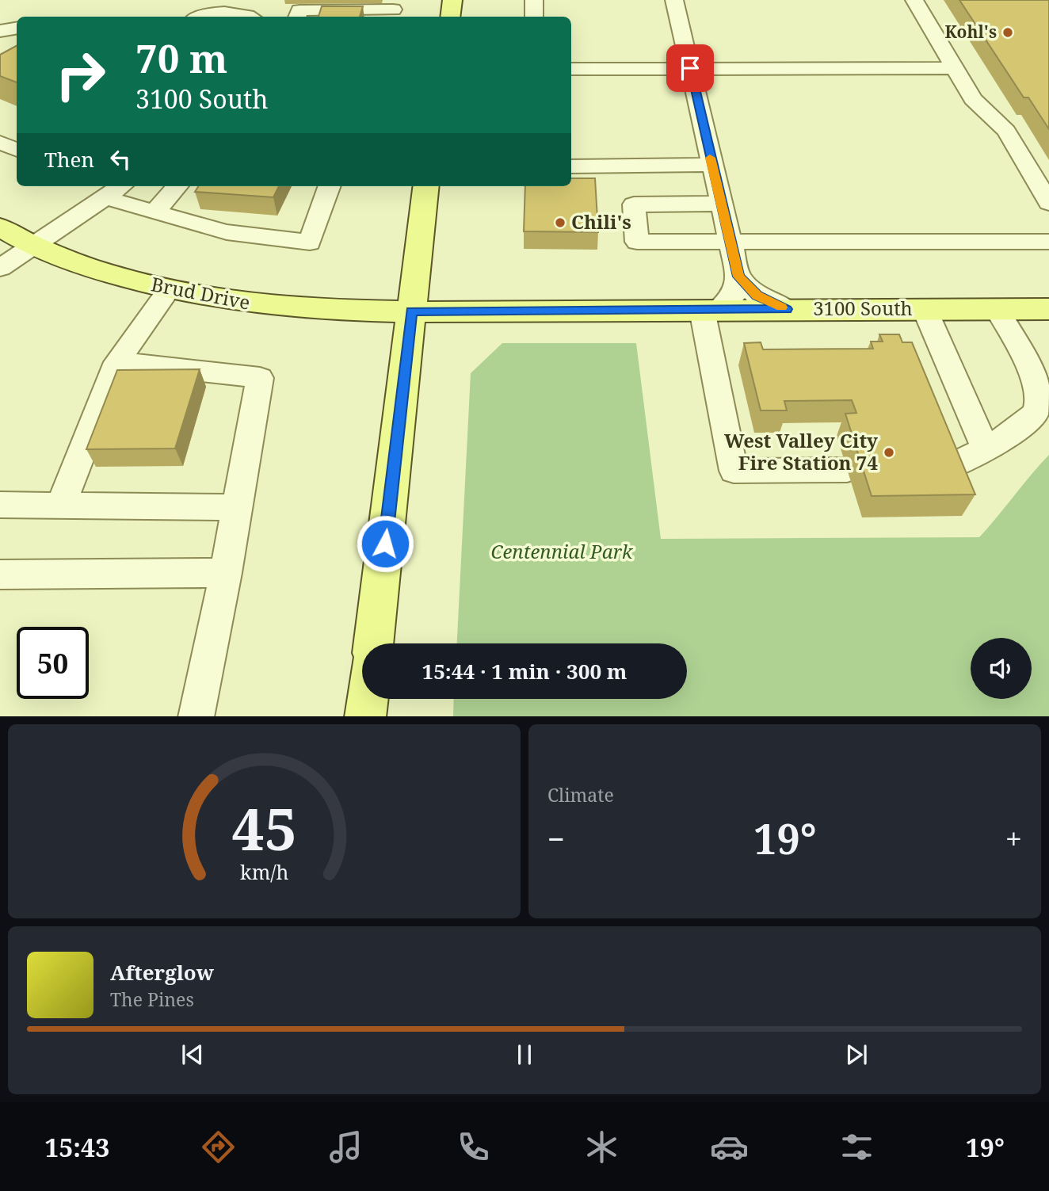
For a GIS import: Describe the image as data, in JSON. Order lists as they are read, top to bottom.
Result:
{
  "streets": {
    "main road": ["Brud Drive", "3100 South"]
  },
  "crossings": [
    ["Brud Drive", "3100 South"]
  ],
  "parks": ["Centennial Park"],
  "places": ["Kohl's", "Chili's", "West Valley City Fire Station 74"],
  "page": {
    "turn": ["70 m", "3100 South"],
    "then": "Then",
    "limit": "50",
    "trip": "15:44 · 1 min · 300 m",
    "tile": "Climate",
    "heat": ["−", "19°", "+"],
    "song": ["Afterglow", "The Pines"],
    "tabs": ["15:43", "19°"],
    "gauge": ["45", "km/h"]
  }
}
